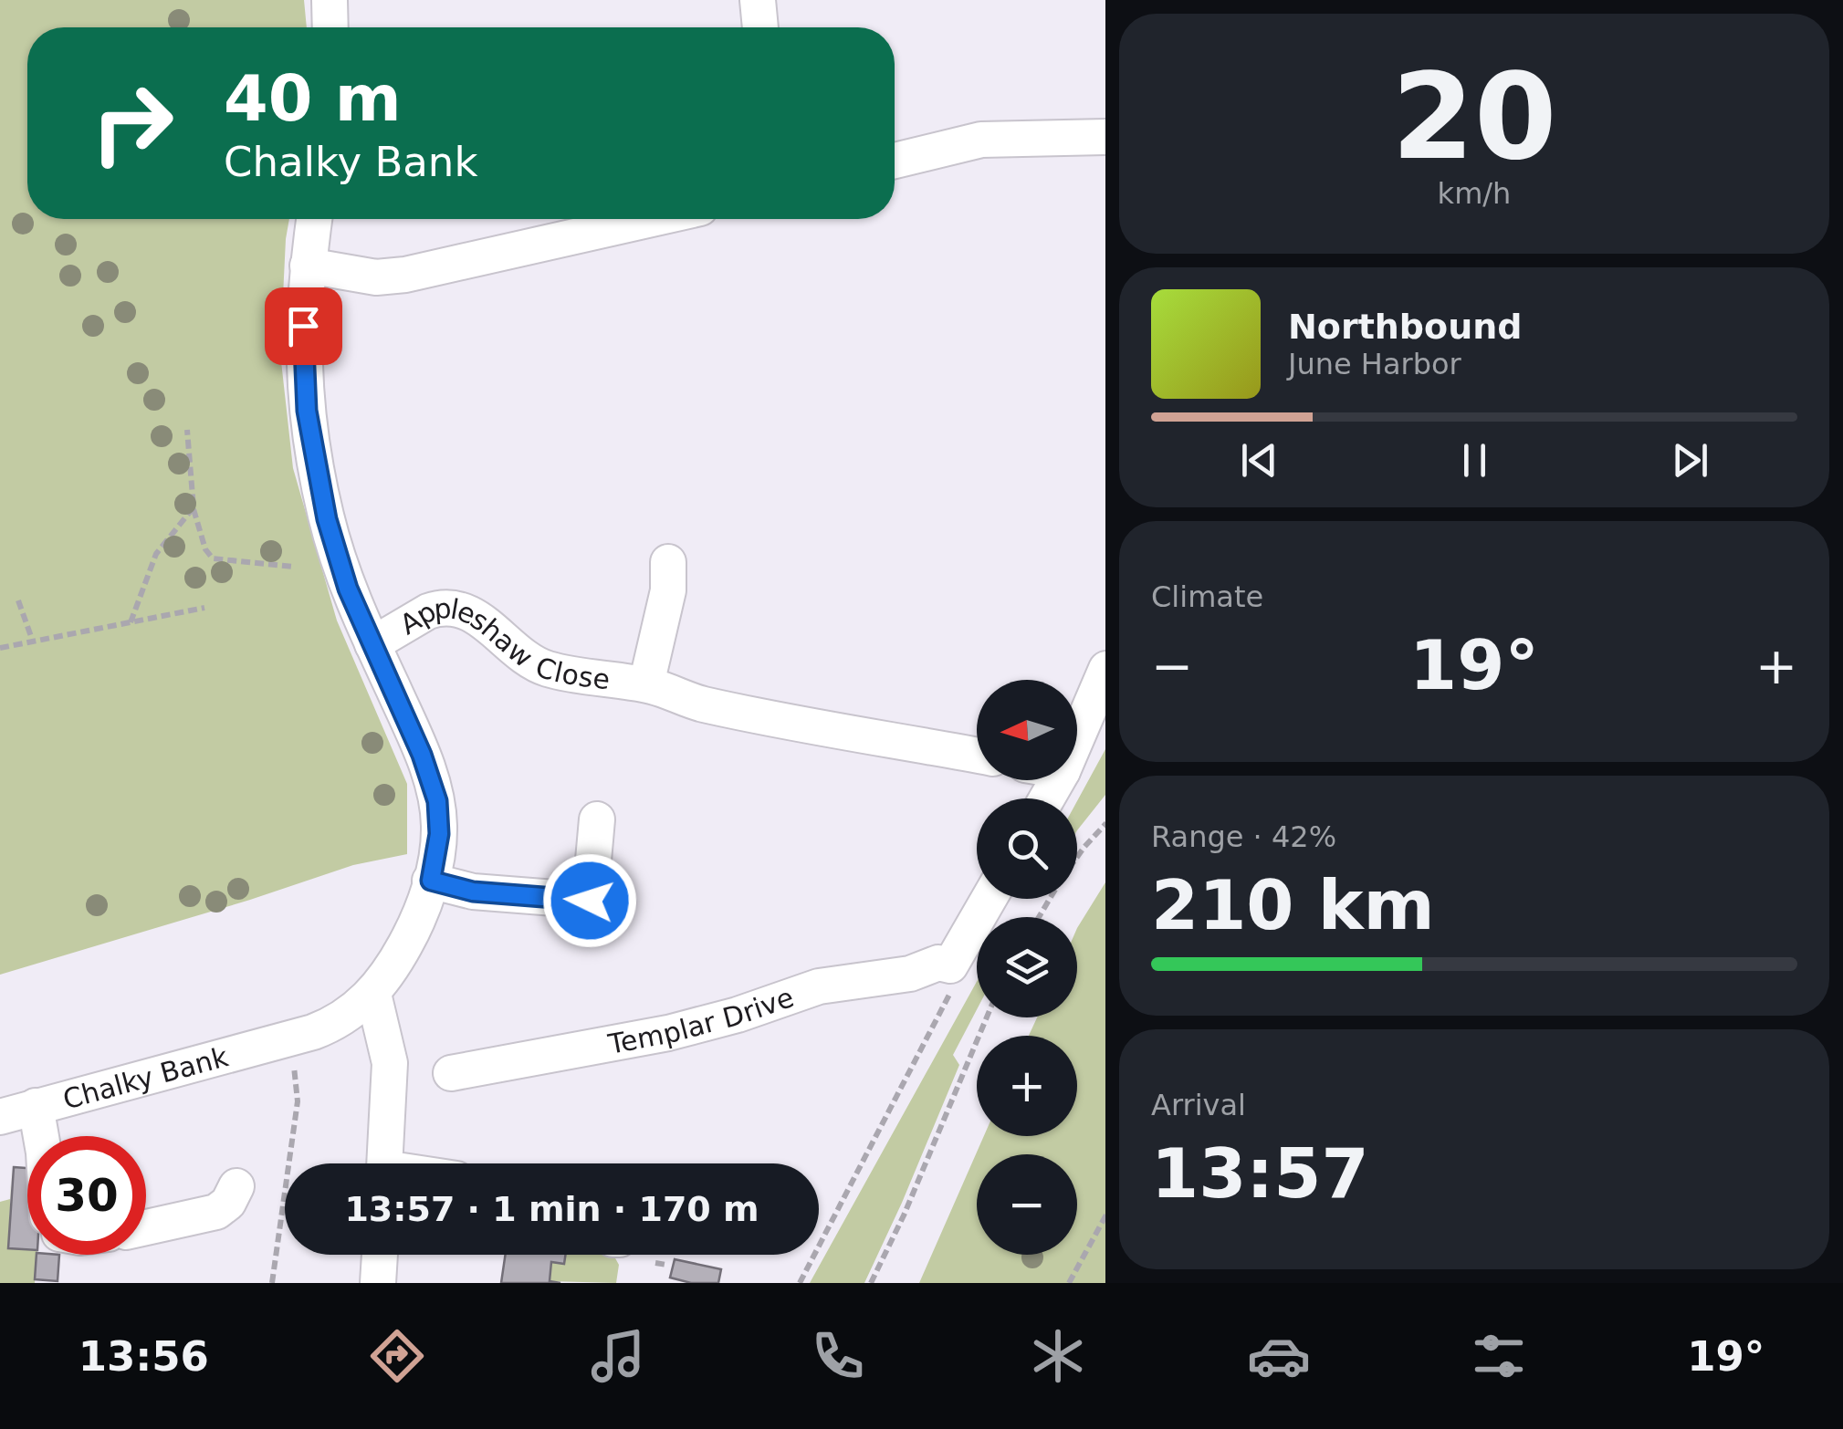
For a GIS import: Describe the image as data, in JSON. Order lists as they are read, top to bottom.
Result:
{
  "streets": {
    "street": ["Appleshaw Close", "Templar Drive", "Chalky Bank"]
  },
  "crossings": [
    ["Appleshaw Close", "Chalky Bank"]
  ],
  "north": "left",
  "page": {
    "tile": [
      ["20", "km/h"],
      "Climate",
      ["Range · 42%", "210 km"],
      ["Arrival", "13:57"]
    ],
    "turn": ["40 m", "Chalky Bank"],
    "song": ["Northbound", "June Harbor"],
    "heat": ["−", "19°", "+"],
    "map_buttons": ["+", "−"],
    "limit": "30",
    "trip": "13:57 · 1 min · 170 m",
    "tabs": ["13:56", "19°"]
  }
}
